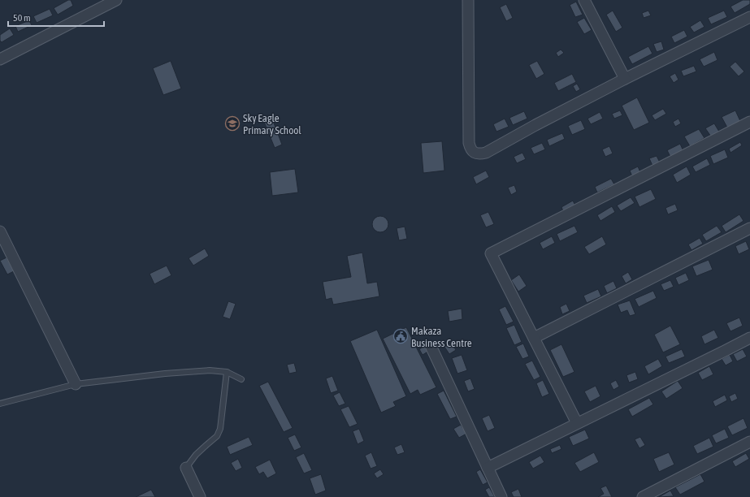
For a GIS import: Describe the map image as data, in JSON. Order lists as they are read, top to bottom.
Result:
{
  "places": {
    "school or university": ["Sky Eagle Primary School"],
    "public building": ["Makaza Business Centre"]
  },
  "scale_bar": "50 m"
}
